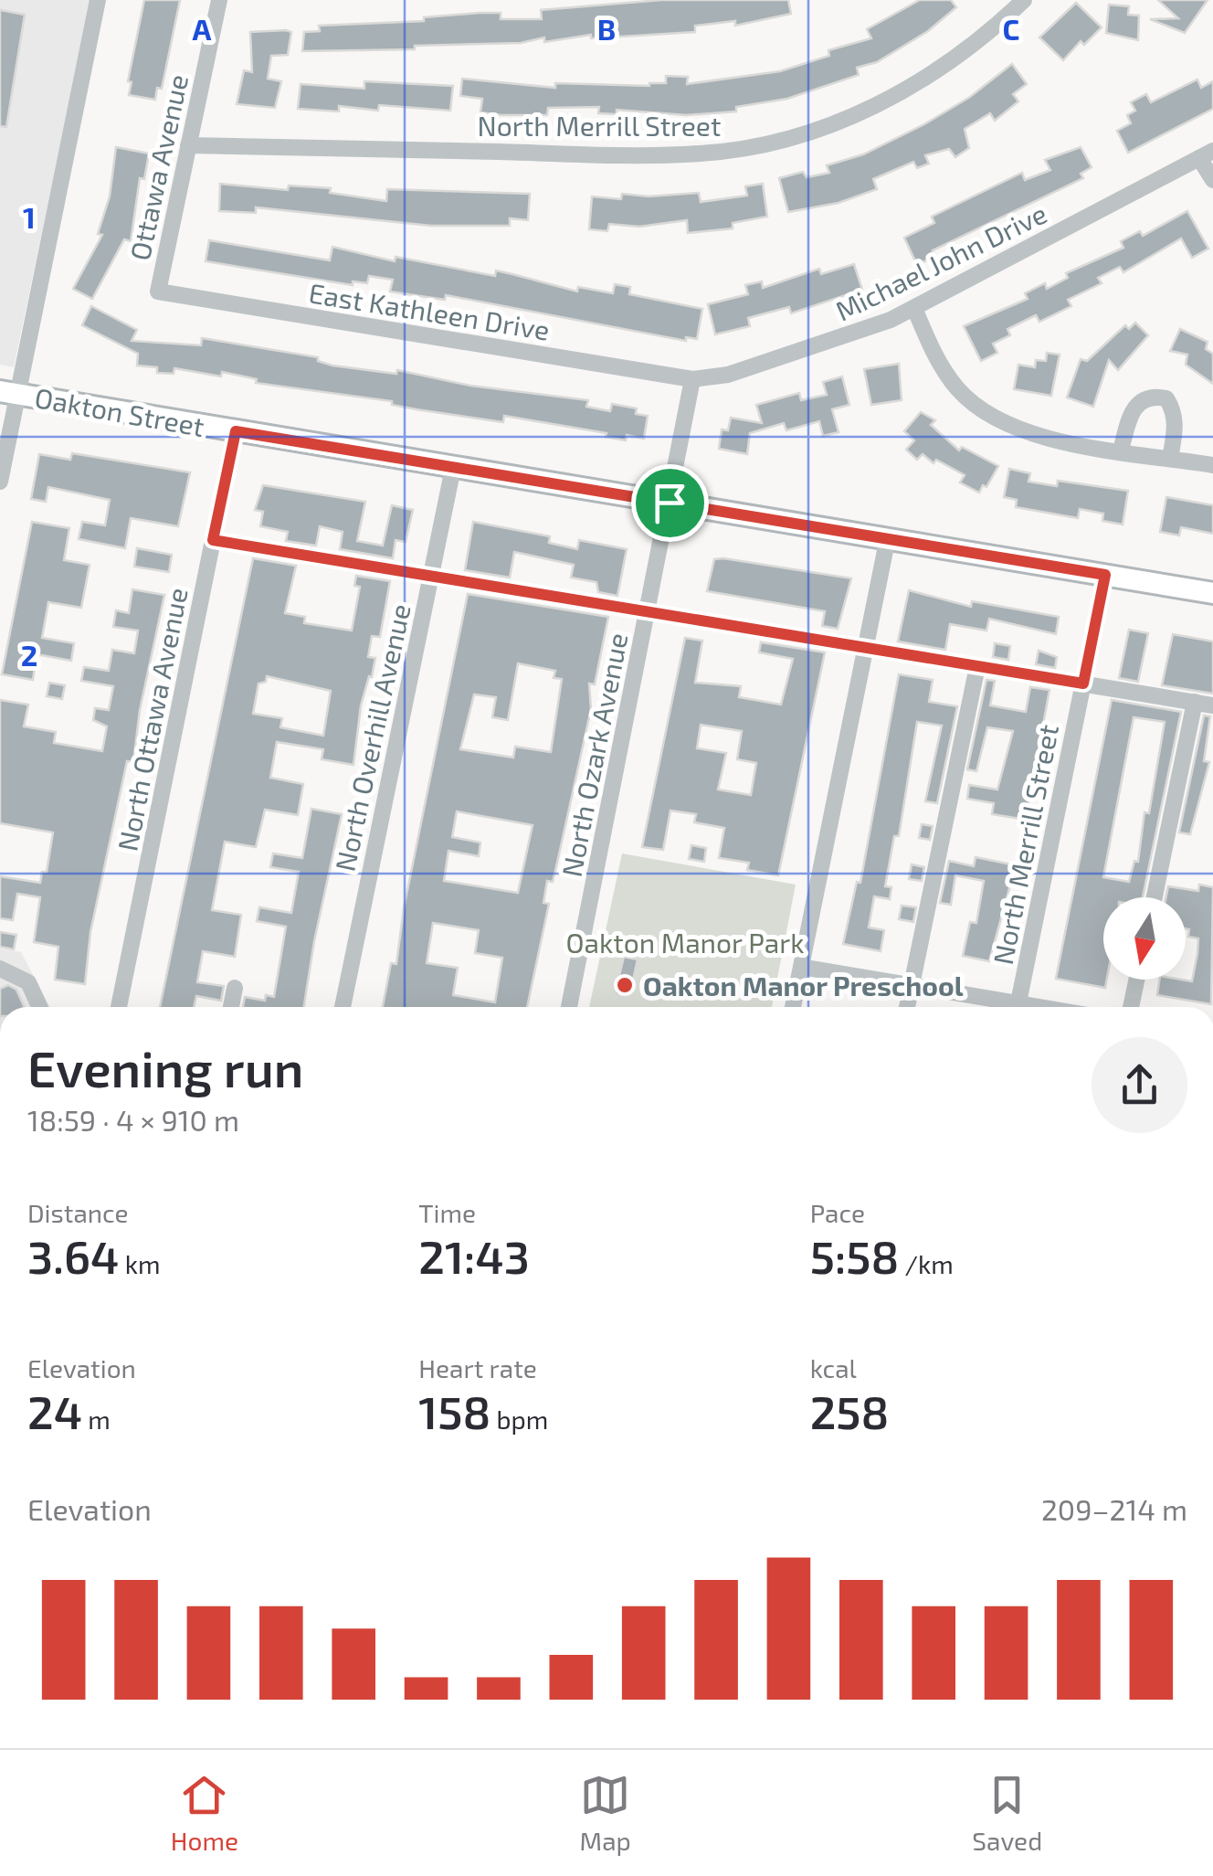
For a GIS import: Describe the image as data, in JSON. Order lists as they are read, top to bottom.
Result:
{
  "streets": {
    "main road": ["Oakton Street"],
    "street": [
      "North Merrill Street",
      "Ottawa Avenue",
      "Michael John Drive",
      "East Kathleen Drive",
      "North Ottawa Avenue",
      "North Overhill Avenue",
      "North Ozark Avenue"
    ]
  },
  "crossings": [
    ["North Merrill Street", "Ottawa Avenue"],
    ["North Merrill Street", "Oakton Street"],
    ["Ottawa Avenue", "East Kathleen Drive"],
    ["Michael John Drive", "East Kathleen Drive"],
    ["Oakton Street", "North Ottawa Avenue"],
    ["Oakton Street", "North Overhill Avenue"],
    ["Oakton Street", "North Ozark Avenue"]
  ],
  "parks": ["Oakton Manor Park"],
  "places": ["Oakton Manor Preschool"],
  "north": "bottom",
  "page": {
    "heading": ["Evening run", "18:59 · 4 × 910 m"],
    "stats": [
      ["Distance", "3.64 km"],
      ["Time", "21:43"],
      ["Pace", "5:58 /km"],
      ["Elevation", "24 m"],
      ["Heart rate", "158 bpm"],
      ["kcal", "258"]
    ],
    "chart": ["Elevation", "209–214 m"],
    "tabs": ["Home", "Map", "Saved"]
  },
  "grid": {
    "columns": ["A", "B", "C"],
    "rows": ["1", "2"]
  }
}
